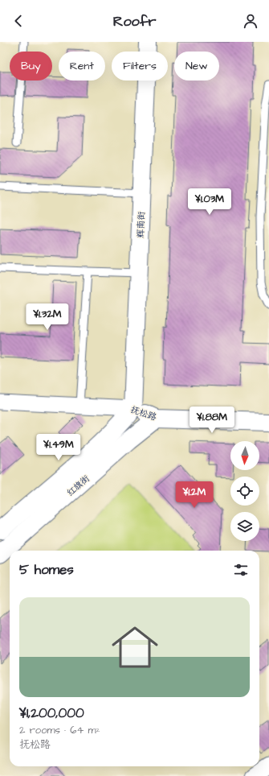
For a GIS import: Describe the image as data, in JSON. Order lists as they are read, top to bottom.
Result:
{
  "streets": {
    "street": ["辉南街", "抚松路", "红旗街"]
  },
  "crossings": [
    ["辉南街", "抚松路"],
    ["辉南街", "红旗街"],
    ["抚松路", "红旗街"]
  ],
  "north": "bottom",
  "page": {
    "header": "Roofr",
    "chip": [
      "Buy",
      "Rent",
      "Filters",
      "New"
    ],
    "price": [
      "¥1.03M",
      "¥1.32M",
      "¥1.88M",
      "¥1.49M",
      "¥1.2M"
    ],
    "heading": "5 homes",
    "list": [
      {
        "name": "¥1,200,000",
        "note": "2 rooms · 64 m² · 抚松路"
      }
    ]
  }
}
